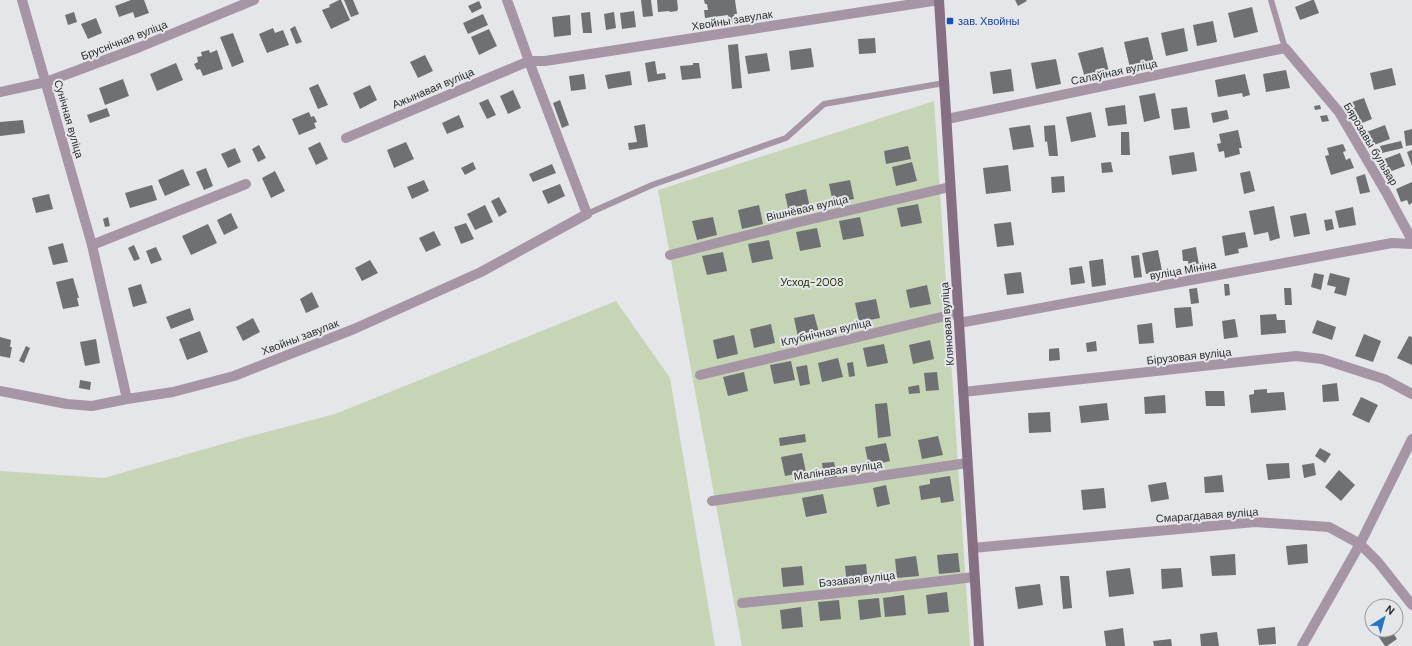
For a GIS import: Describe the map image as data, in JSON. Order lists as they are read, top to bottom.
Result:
{
  "streets": {
    "street": [
      "Хвойны завулак",
      "Бруснічная вуліца",
      "Салаўіная вуліца",
      "Ажынавая вуліца",
      "Сунічная вуліца",
      "Бярозавы бульвар",
      "Вішнёвая вуліца",
      "вуліца Мініна",
      "Кляновая вуліца",
      "Клубнічная вуліца",
      "Бірузовая вуліца",
      "Малінавая вуліца",
      "Смарагдавая вуліца",
      "Бэзавая вуліца"
    ]
  },
  "crossings": [
    ["Хвойны завулак", "Ажынавая вуліца"],
    ["Хвойны завулак", "Сунічная вуліца"],
    ["Хвойны завулак", "Кляновая вуліца"],
    ["Бруснічная вуліца", "Сунічная вуліца"],
    ["Салаўіная вуліца", "Бярозавы бульвар"],
    ["Салаўіная вуліца", "Кляновая вуліца"],
    ["Вішнёвая вуліца", "Кляновая вуліца"],
    ["вуліца Мініна", "Кляновая вуліца"],
    ["вуліца Мініна", "Клубнічная вуліца"],
    ["Кляновая вуліца", "Клубнічная вуліца"],
    ["Кляновая вуліца", "Бірузовая вуліца"],
    ["Кляновая вуліца", "Малінавая вуліца"],
    ["Кляновая вуліца", "Смарагдавая вуліца"],
    ["Кляновая вуліца", "Бэзавая вуліца"]
  ],
  "parks": ["Усход-2008"],
  "places": {
    "transit": ["зав. Хвойны"]
  },
  "north": "top right"
}
